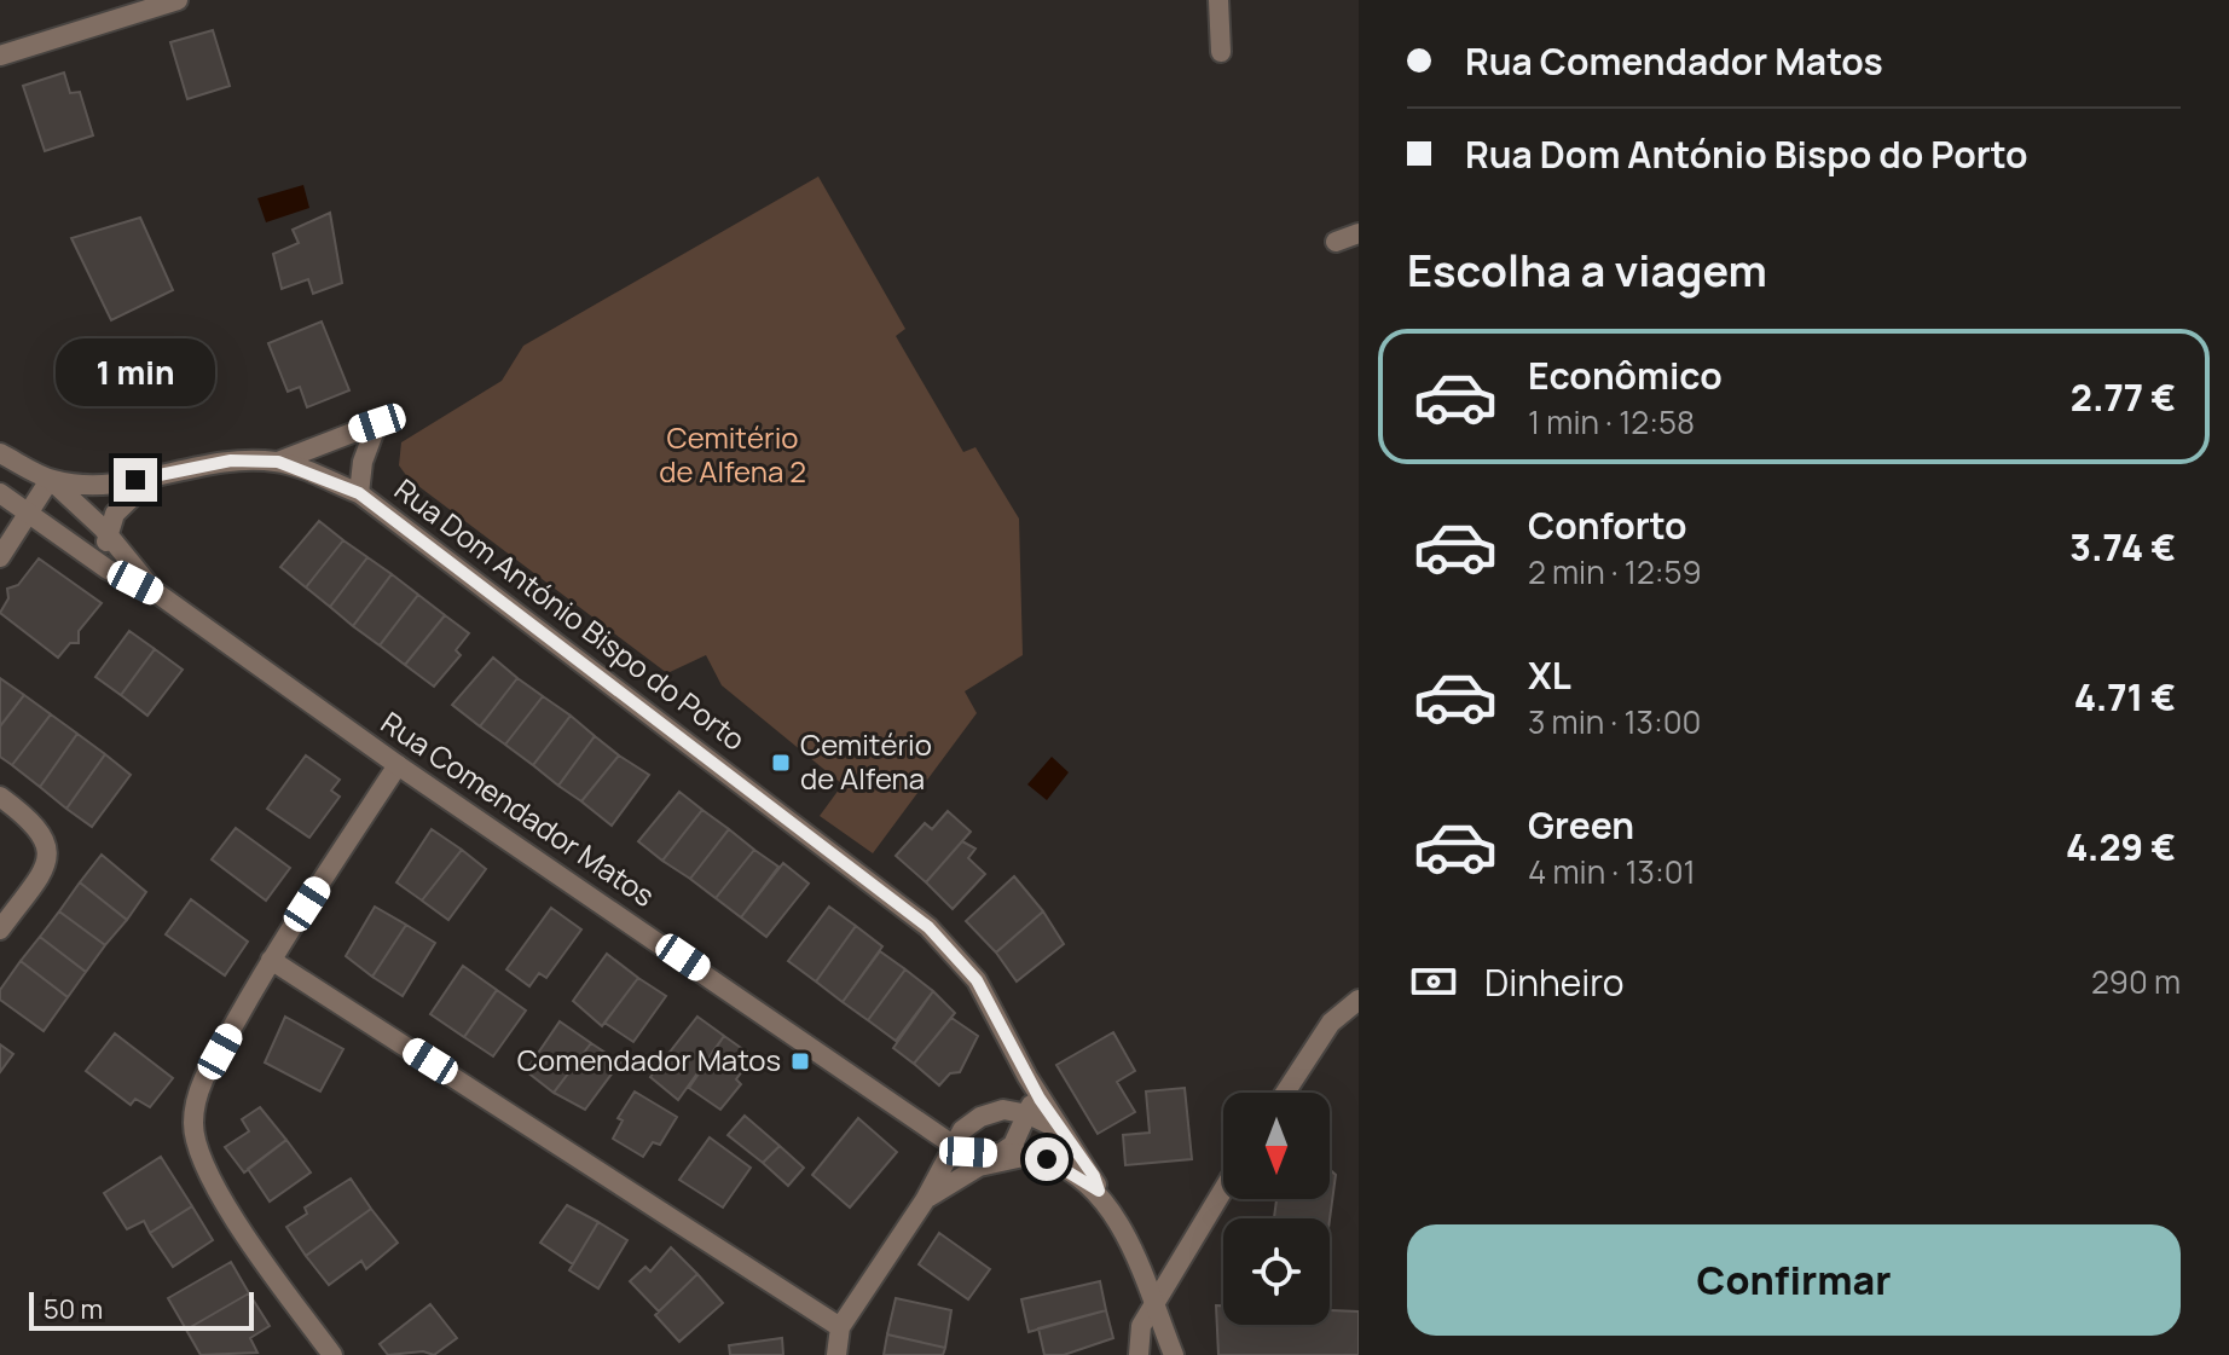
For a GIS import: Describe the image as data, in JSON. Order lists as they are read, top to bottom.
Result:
{
  "streets": {
    "street": ["Rua Dom António Bispo do Porto", "Rua Comendador Matos"]
  },
  "crossings": [
    ["Rua Dom António Bispo do Porto", "Rua Comendador Matos"]
  ],
  "parks": ["Cemitério de Alfena 2"],
  "places": {
    "transit": ["Cemitério de Alfena", "Comendador Matos"]
  },
  "scale_bar": "50 m",
  "north": "bottom",
  "page": {
    "banner": ["Rua Comendador Matos", "Rua Dom António Bispo do Porto"],
    "heading": "Escolha a viagem",
    "list": [
      {
        "name": "Econômico",
        "note": "1 min · 12:58",
        "value": "2.77 €"
      },
      {
        "name": "Conforto",
        "note": "2 min · 12:59",
        "value": "3.74 €"
      },
      {
        "name": "XL",
        "note": "3 min · 13:00",
        "value": "4.71 €"
      },
      {
        "name": "Green",
        "note": "4 min · 13:01",
        "value": "4.29 €"
      }
    ],
    "bubble": "1 min",
    "pay": ["Dinheiro", "290 m"],
    "buttons": "Confirmar",
    "scale": "50 m"
  }
}
